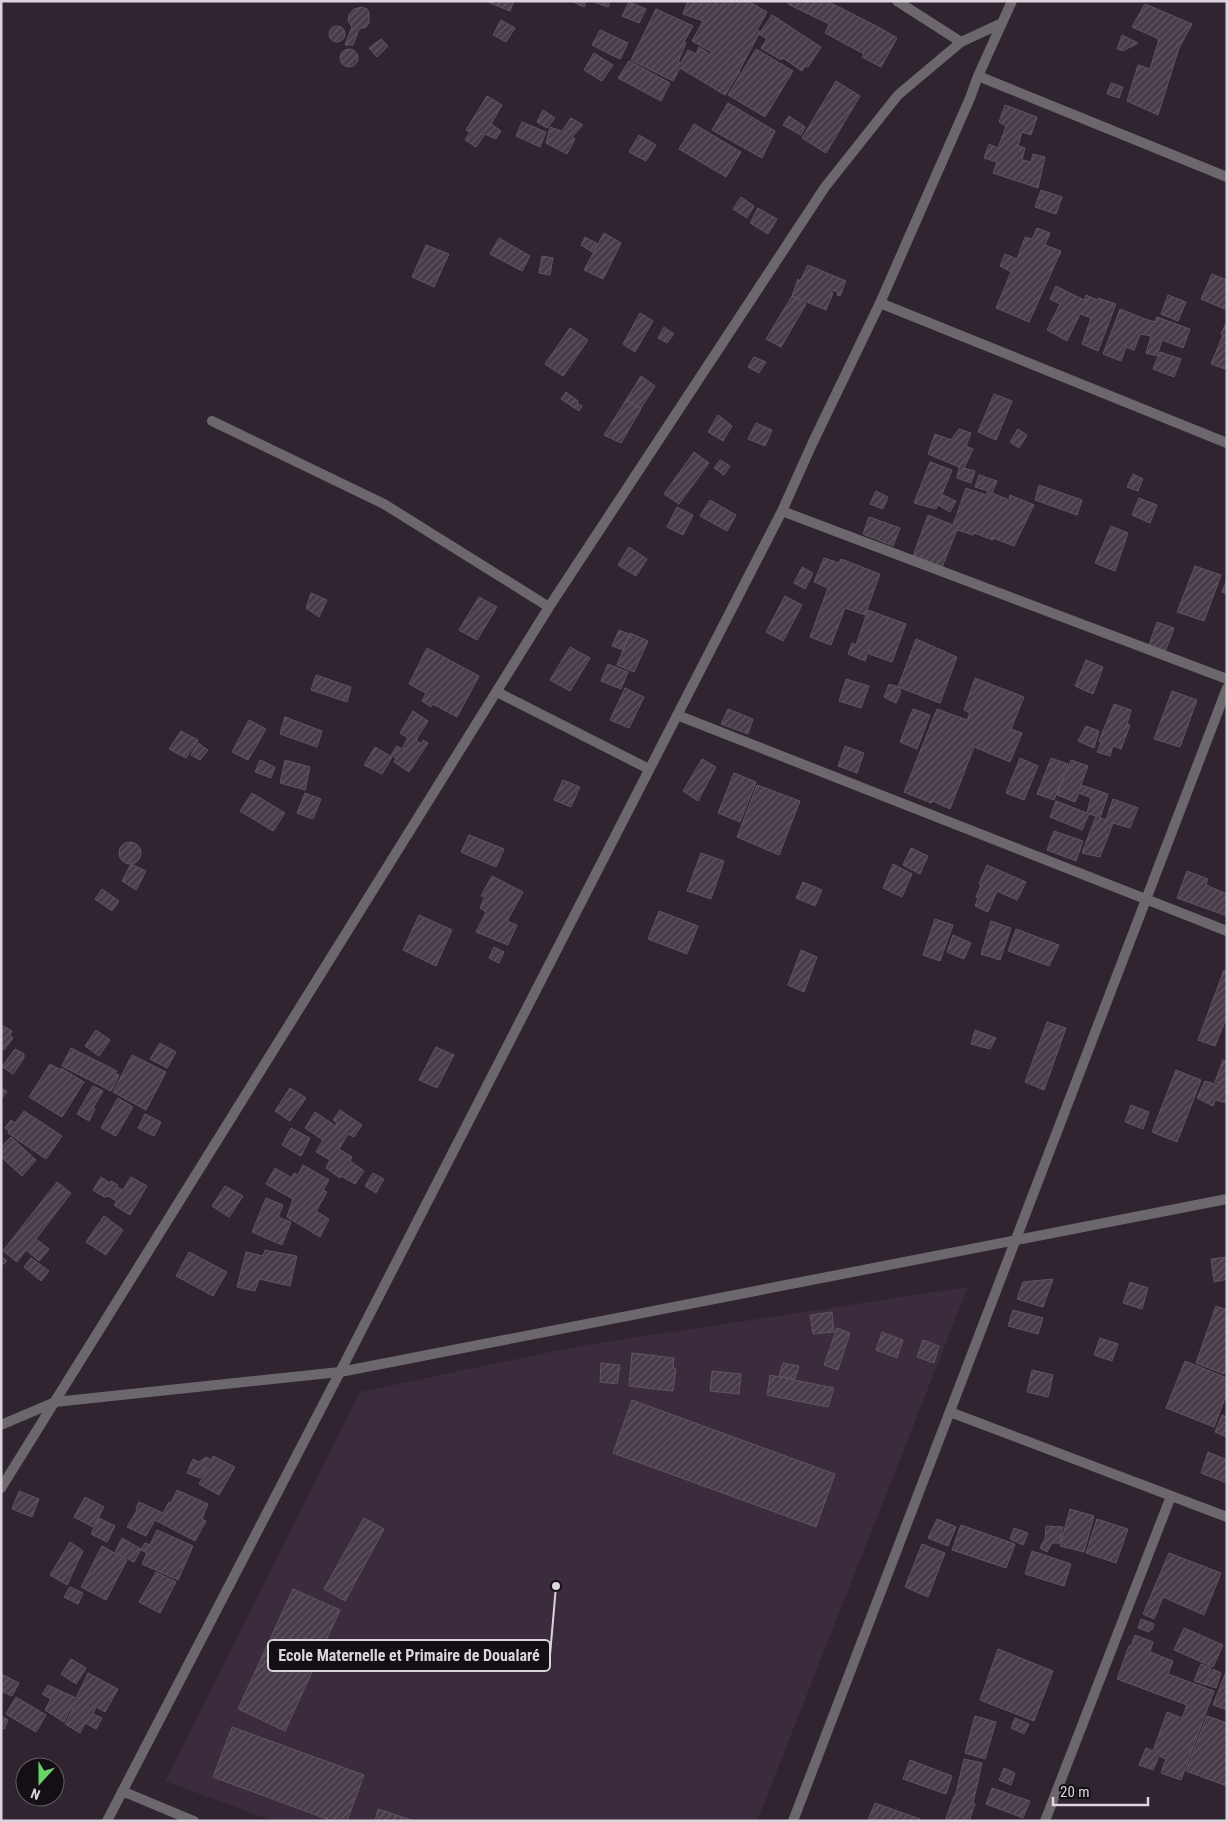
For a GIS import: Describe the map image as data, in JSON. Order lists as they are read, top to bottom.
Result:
{
  "places": ["Ecole Maternelle et Primaire de Doualaré"],
  "scale_bar": "20 m",
  "north": "bottom"
}
